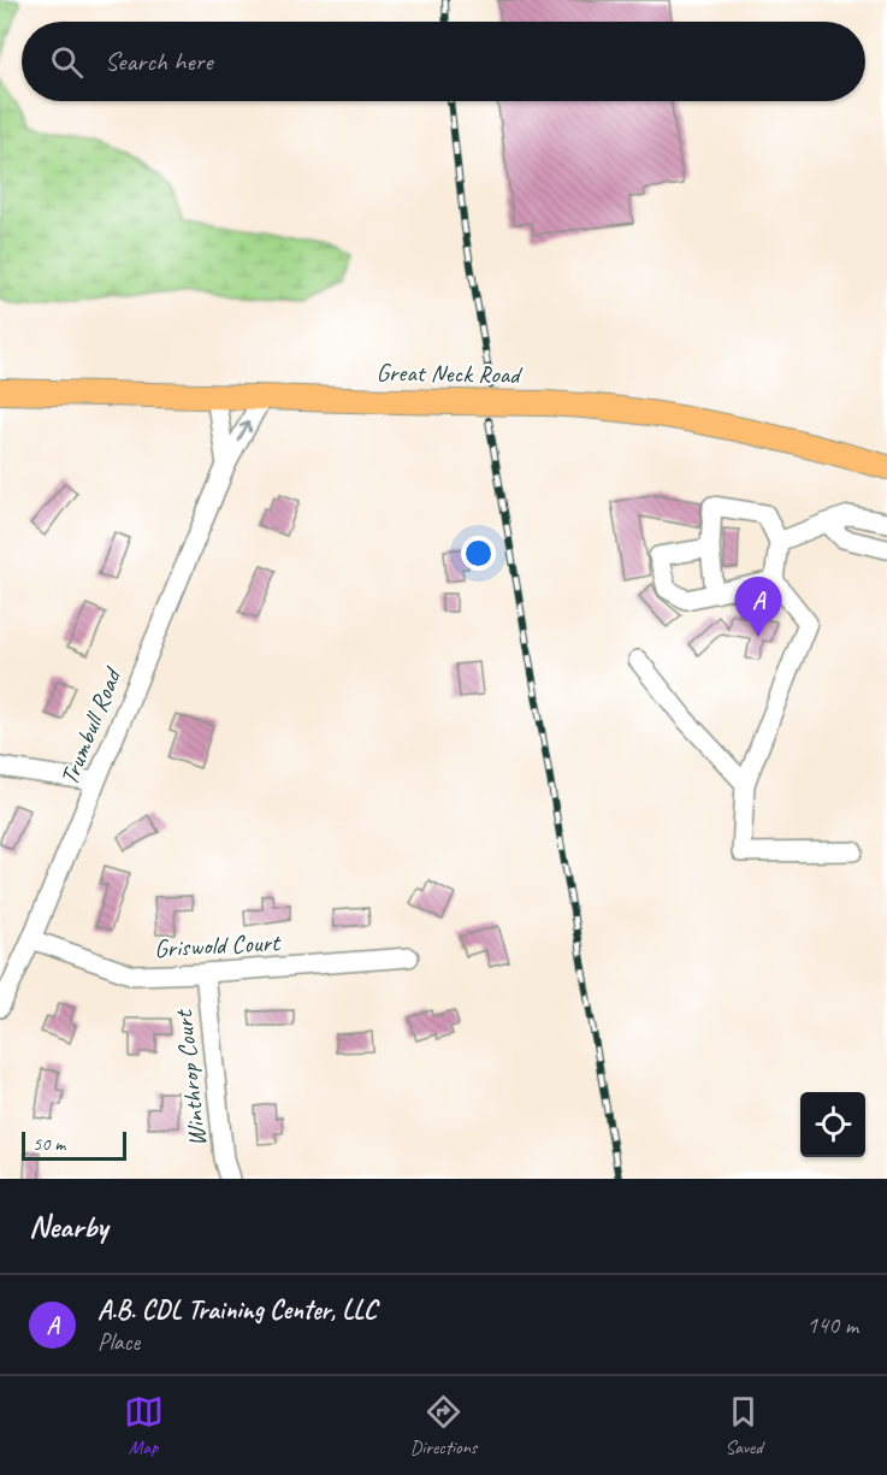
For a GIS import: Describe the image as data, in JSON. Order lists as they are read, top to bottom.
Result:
{
  "streets": {
    "main road": ["Great Neck Road"],
    "street": ["Trumbull Road", "Griswold Court", "Winthrop Court"]
  },
  "crossings": [
    ["Great Neck Road", "Trumbull Road"],
    ["Trumbull Road", "Griswold Court"],
    ["Griswold Court", "Winthrop Court"]
  ],
  "scale_bar": "50 m",
  "page": {
    "search": "Search here",
    "pins": "A",
    "scale": "50 m",
    "heading": "Nearby",
    "list": [
      {
        "mark": "A",
        "name": "A.B. CDL Training Center, LLC",
        "note": "Place",
        "value": "140 m"
      }
    ],
    "nav": ["Map", "Directions", "Saved"]
  }
}
